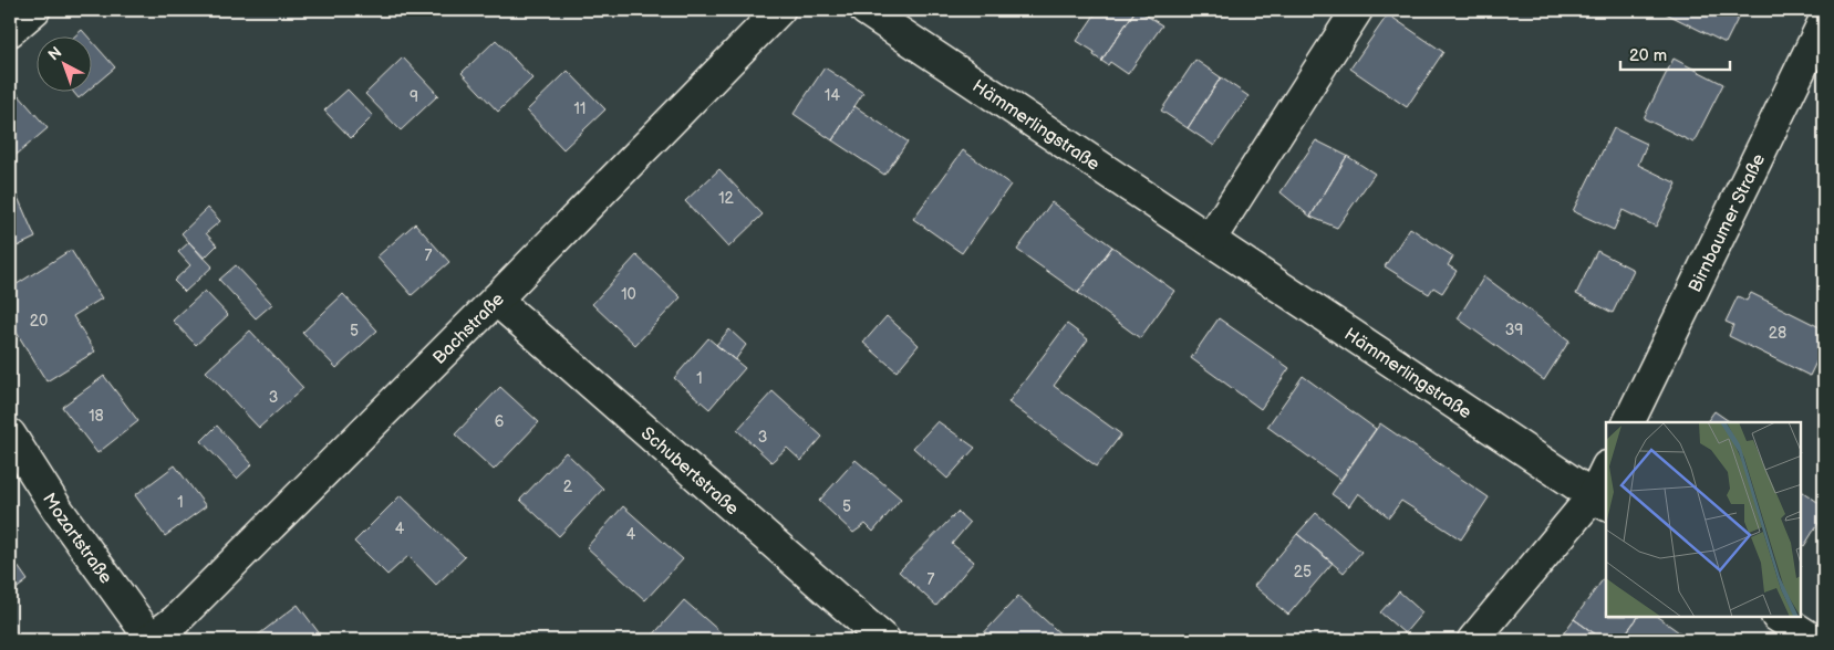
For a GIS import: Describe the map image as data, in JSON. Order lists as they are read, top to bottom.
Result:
{
  "streets": {
    "street": [
      "Hämmerlingstraße",
      "Birnbaumer Straße",
      "Bachstraße",
      "Schubertstraße",
      "Mozartstraße"
    ]
  },
  "crossings": [
    ["Bachstraße", "Schubertstraße"],
    ["Bachstraße", "Mozartstraße"]
  ],
  "house_numbers": [
    "14",
    "9",
    "11",
    "12",
    "7",
    "10",
    "20",
    "39",
    "5",
    "28",
    "1",
    "3",
    "18",
    "6",
    "3",
    "2",
    "1",
    "5",
    "4",
    "4",
    "25",
    "7"
  ],
  "scale_bar": "20 m",
  "north": "top left"
}
